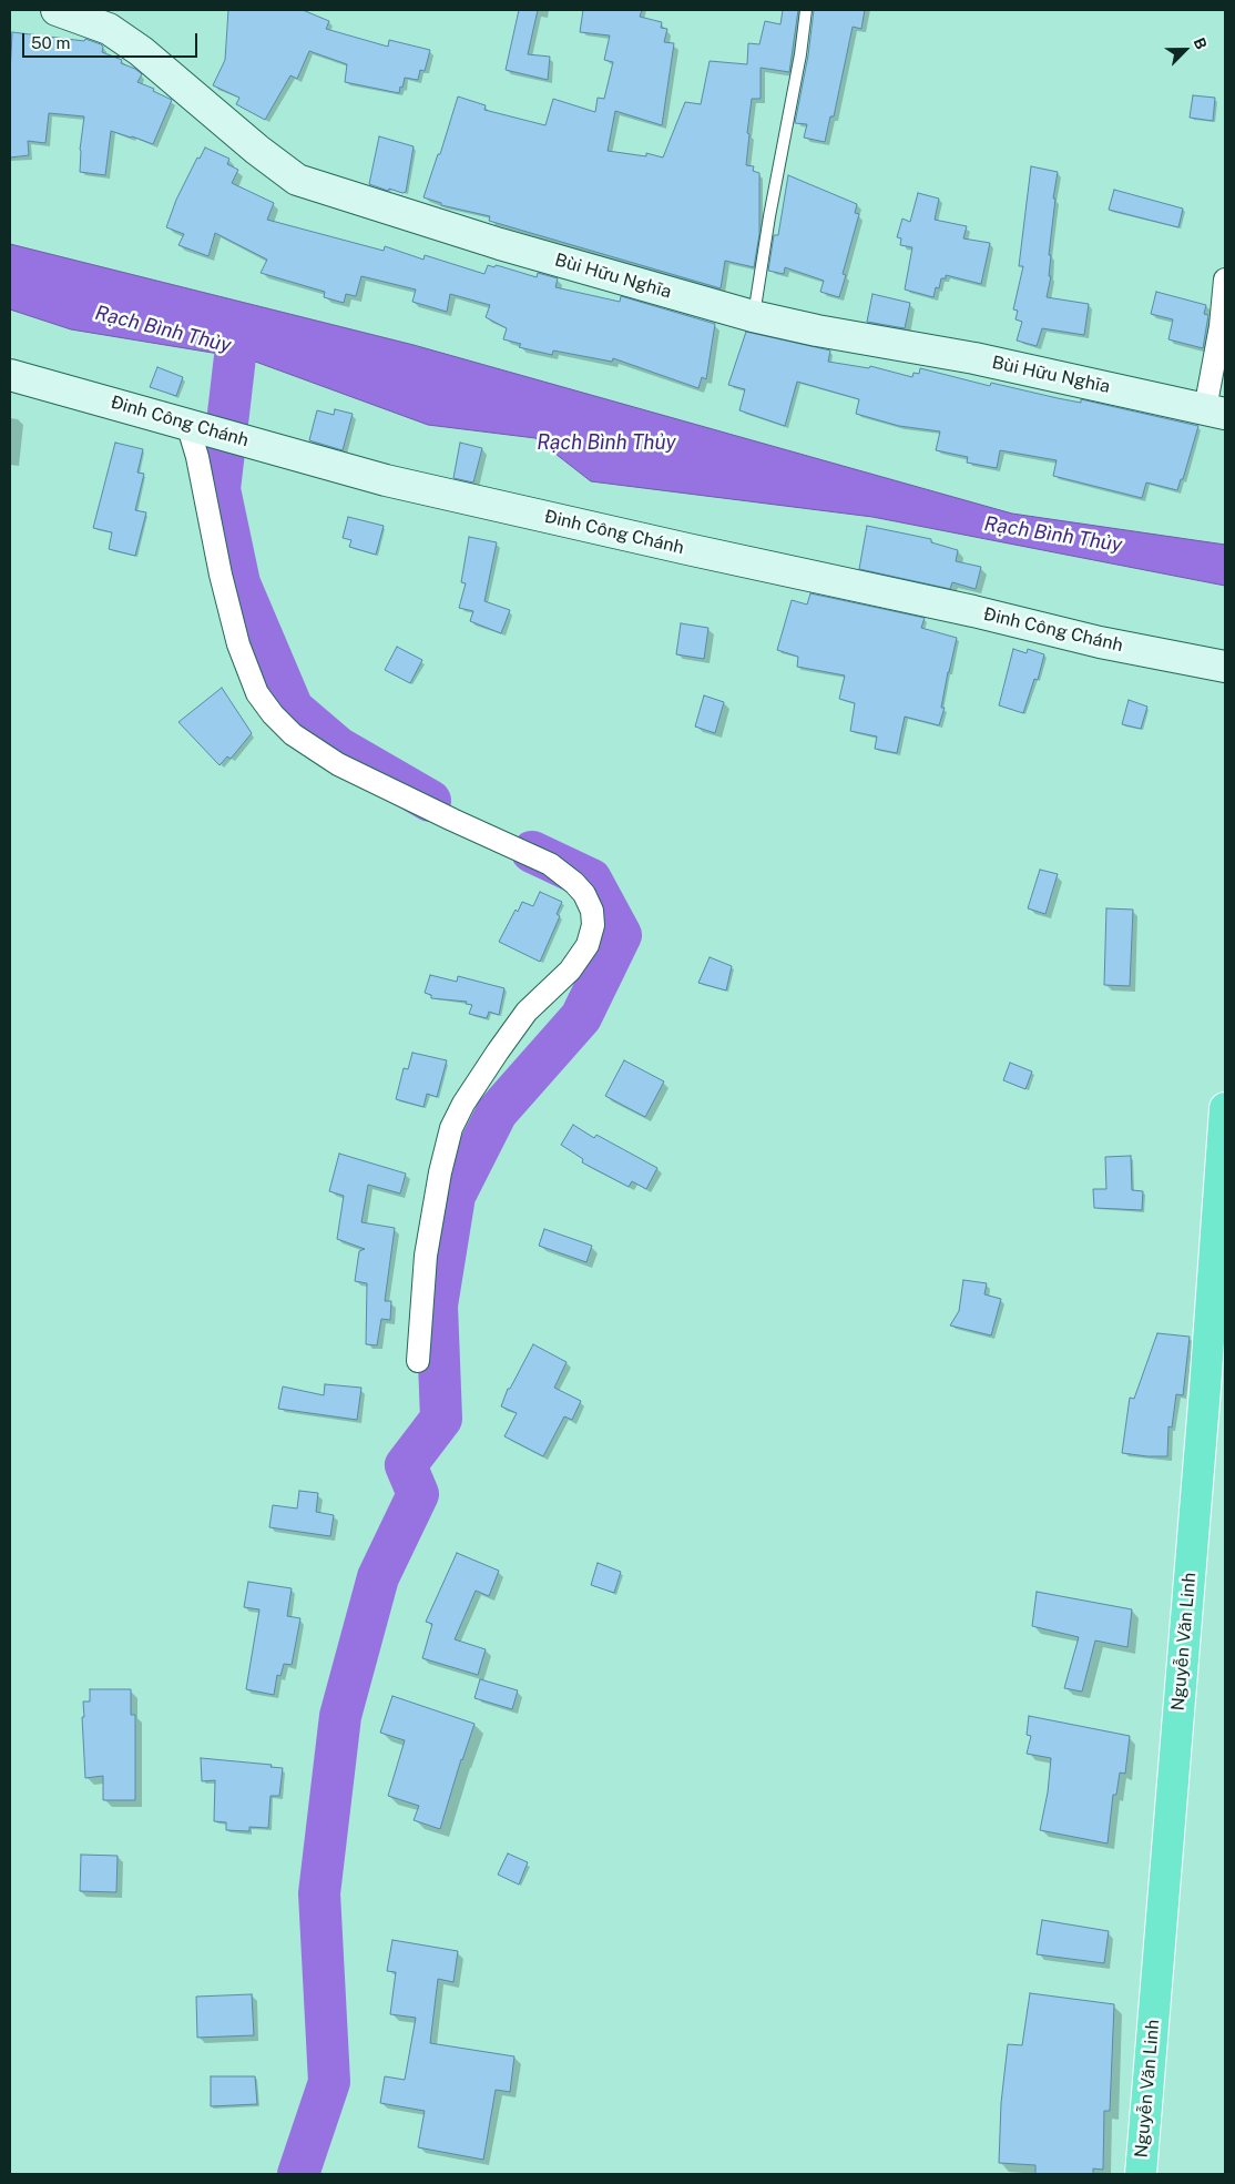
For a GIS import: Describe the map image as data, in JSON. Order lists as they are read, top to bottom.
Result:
{
  "streets": {
    "highway": ["Nguyễn Văn Linh"],
    "street": ["Bùi Hữu Nghĩa", "Đinh Công Chánh"]
  },
  "water": ["Rạch Bình Thủy"],
  "scale_bar": "50 m",
  "north": "top right"
}
